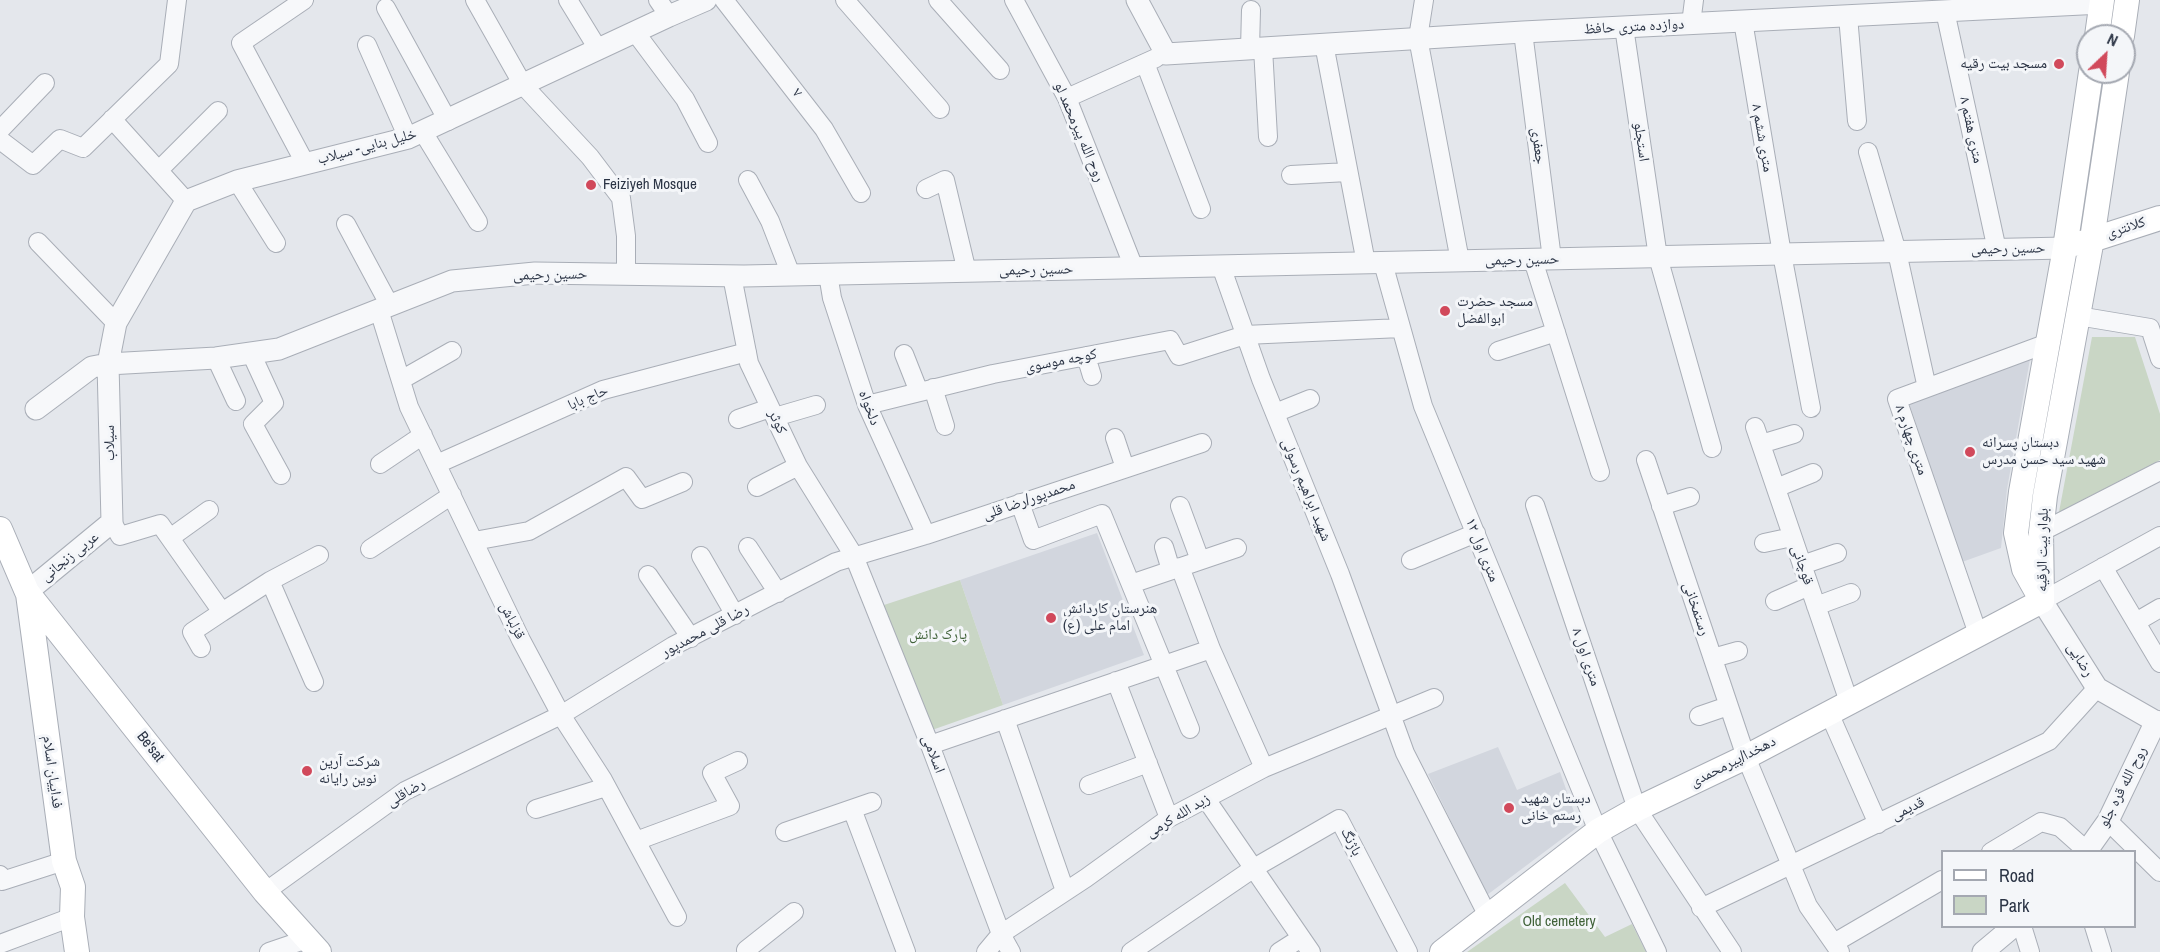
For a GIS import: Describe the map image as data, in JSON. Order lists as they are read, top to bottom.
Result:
{
  "streets": {
    "main road": [
      "کلانتری",
      "بلوار بیت الرقیه",
      "Be'sat",
      "دهخدا/پیرمحمدی",
      "فداییان اسلام"
    ],
    "street": [
      "دوازده متری حافظ",
      "۷",
      "۸ متری هفتم",
      "روح الله پیرمحمد لو",
      "۸ متری ششم",
      "استجلو",
      "جعفری",
      "خلیل بنایی- سیلاب",
      "حسین رحیمی",
      "کوچه موسوی",
      "حاج بابا",
      "دلخواه",
      "کوثر",
      "۸ متری چهارم",
      "سیلاب",
      "شهید ابراهیم رسولی",
      "محمدپور/رضا قلی",
      "۱۲ متری اول",
      "عربی زنجانی",
      "قوچانی",
      "رستمخانی",
      "قزلباش",
      "رضا قلی محمدپور",
      "۸ متری اول",
      "رضایی",
      "اسلامی",
      "روح الله قره جلو",
      "رضاقلی",
      "قدیمی",
      "زید الله کرمی",
      "باژنگ"
    ]
  },
  "crossings": [
    ["دوازده متری حافظ", "۸ متری هفتم"],
    ["دوازده متری حافظ", "۸ متری ششم"],
    ["دوازده متری حافظ", "استجلو"],
    ["دوازده متری حافظ", "جعفری"],
    ["دوازده متری حافظ", "۱۲ متری اول"],
    ["۸ متری هفتم", "حسین رحیمی"],
    ["روح الله پیرمحمد لو", "حسین رحیمی"],
    ["۸ متری ششم", "حسین رحیمی"],
    ["استجلو", "حسین رحیمی"],
    ["جعفری", "حسین رحیمی"],
    ["کلانتری", "حسین رحیمی"],
    ["کلانتری", "بلوار بیت الرقیه"],
    ["حسین رحیمی", "دلخواه"],
    ["حسین رحیمی", "کوثر"],
    ["حسین رحیمی", "سیلاب"],
    ["حسین رحیمی", "شهید ابراهیم رسولی"],
    ["حسین رحیمی", "۱۲ متری اول"],
    ["حسین رحیمی", "بلوار بیت الرقیه"],
    ["حسین رحیمی", "قزلباش"],
    ["کوچه موسوی", "دلخواه"],
    ["کوچه موسوی", "شهید ابراهیم رسولی"],
    ["حاج بابا", "کوثر"],
    ["حاج بابا", "قزلباش"],
    ["دلخواه", "محمدپور/رضا قلی"],
    ["کوثر", "محمدپور/رضا قلی"],
    ["کوثر", "رضا قلی محمدپور"],
    ["کوثر", "اسلامی"],
    ["۸ متری چهارم", "بلوار بیت الرقیه"],
    ["۸ متری چهارم", "دهخدا/پیرمحمدی"],
    ["سیلاب", "عربی زنجانی"],
    ["شهید ابراهیم رسولی", "دهخدا/پیرمحمدی"],
    ["شهید ابراهیم رسولی", "زید الله کرمی"],
    ["محمدپور/رضا قلی", "رضا قلی محمدپور"],
    ["محمدپور/رضا قلی", "اسلامی"],
    ["۱۲ متری اول", "دهخدا/پیرمحمدی"],
    ["بلوار بیت الرقیه", "رضایی"],
    ["بلوار بیت الرقیه", "دهخدا/پیرمحمدی"],
    ["عربی زنجانی", "Be'sat"],
    ["عربی زنجانی", "فداییان اسلام"],
    ["قوچانی", "دهخدا/پیرمحمدی"],
    ["قوچانی", "قدیمی"],
    ["رستمخانی", "دهخدا/پیرمحمدی"],
    ["رستمخانی", "قدیمی"],
    ["قزلباش", "رضا قلی محمدپور"],
    ["قزلباش", "رضاقلی"],
    ["رضا قلی محمدپور", "اسلامی"],
    ["رضا قلی محمدپور", "رضاقلی"],
    ["۸ متری اول", "دهخدا/پیرمحمدی"],
    ["۸ متری اول", "قدیمی"],
    ["رضایی", "دهخدا/پیرمحمدی"],
    ["رضایی", "روح الله قره جلو"],
    ["رضایی", "قدیمی"],
    ["Be'sat", "فداییان اسلام"],
    ["Be'sat", "رضاقلی"],
    ["اسلامی", "زید الله کرمی"]
  ],
  "parks": ["پارک دانش", "Old cemetery"],
  "places": [
    "مسجد بیت رقیه",
    "Feiziyeh Mosque",
    "مسجد حضرت ابوالفضل",
    "دبستان پسرانه شهید سید حسن مدرس",
    "هنرستان کاردانش امام علی (ع)",
    "شرکت آرین نوین رایانه",
    "دبستان شهید رستم خانی"
  ],
  "legend": ["Road", "Park"],
  "north": "top right"
}
